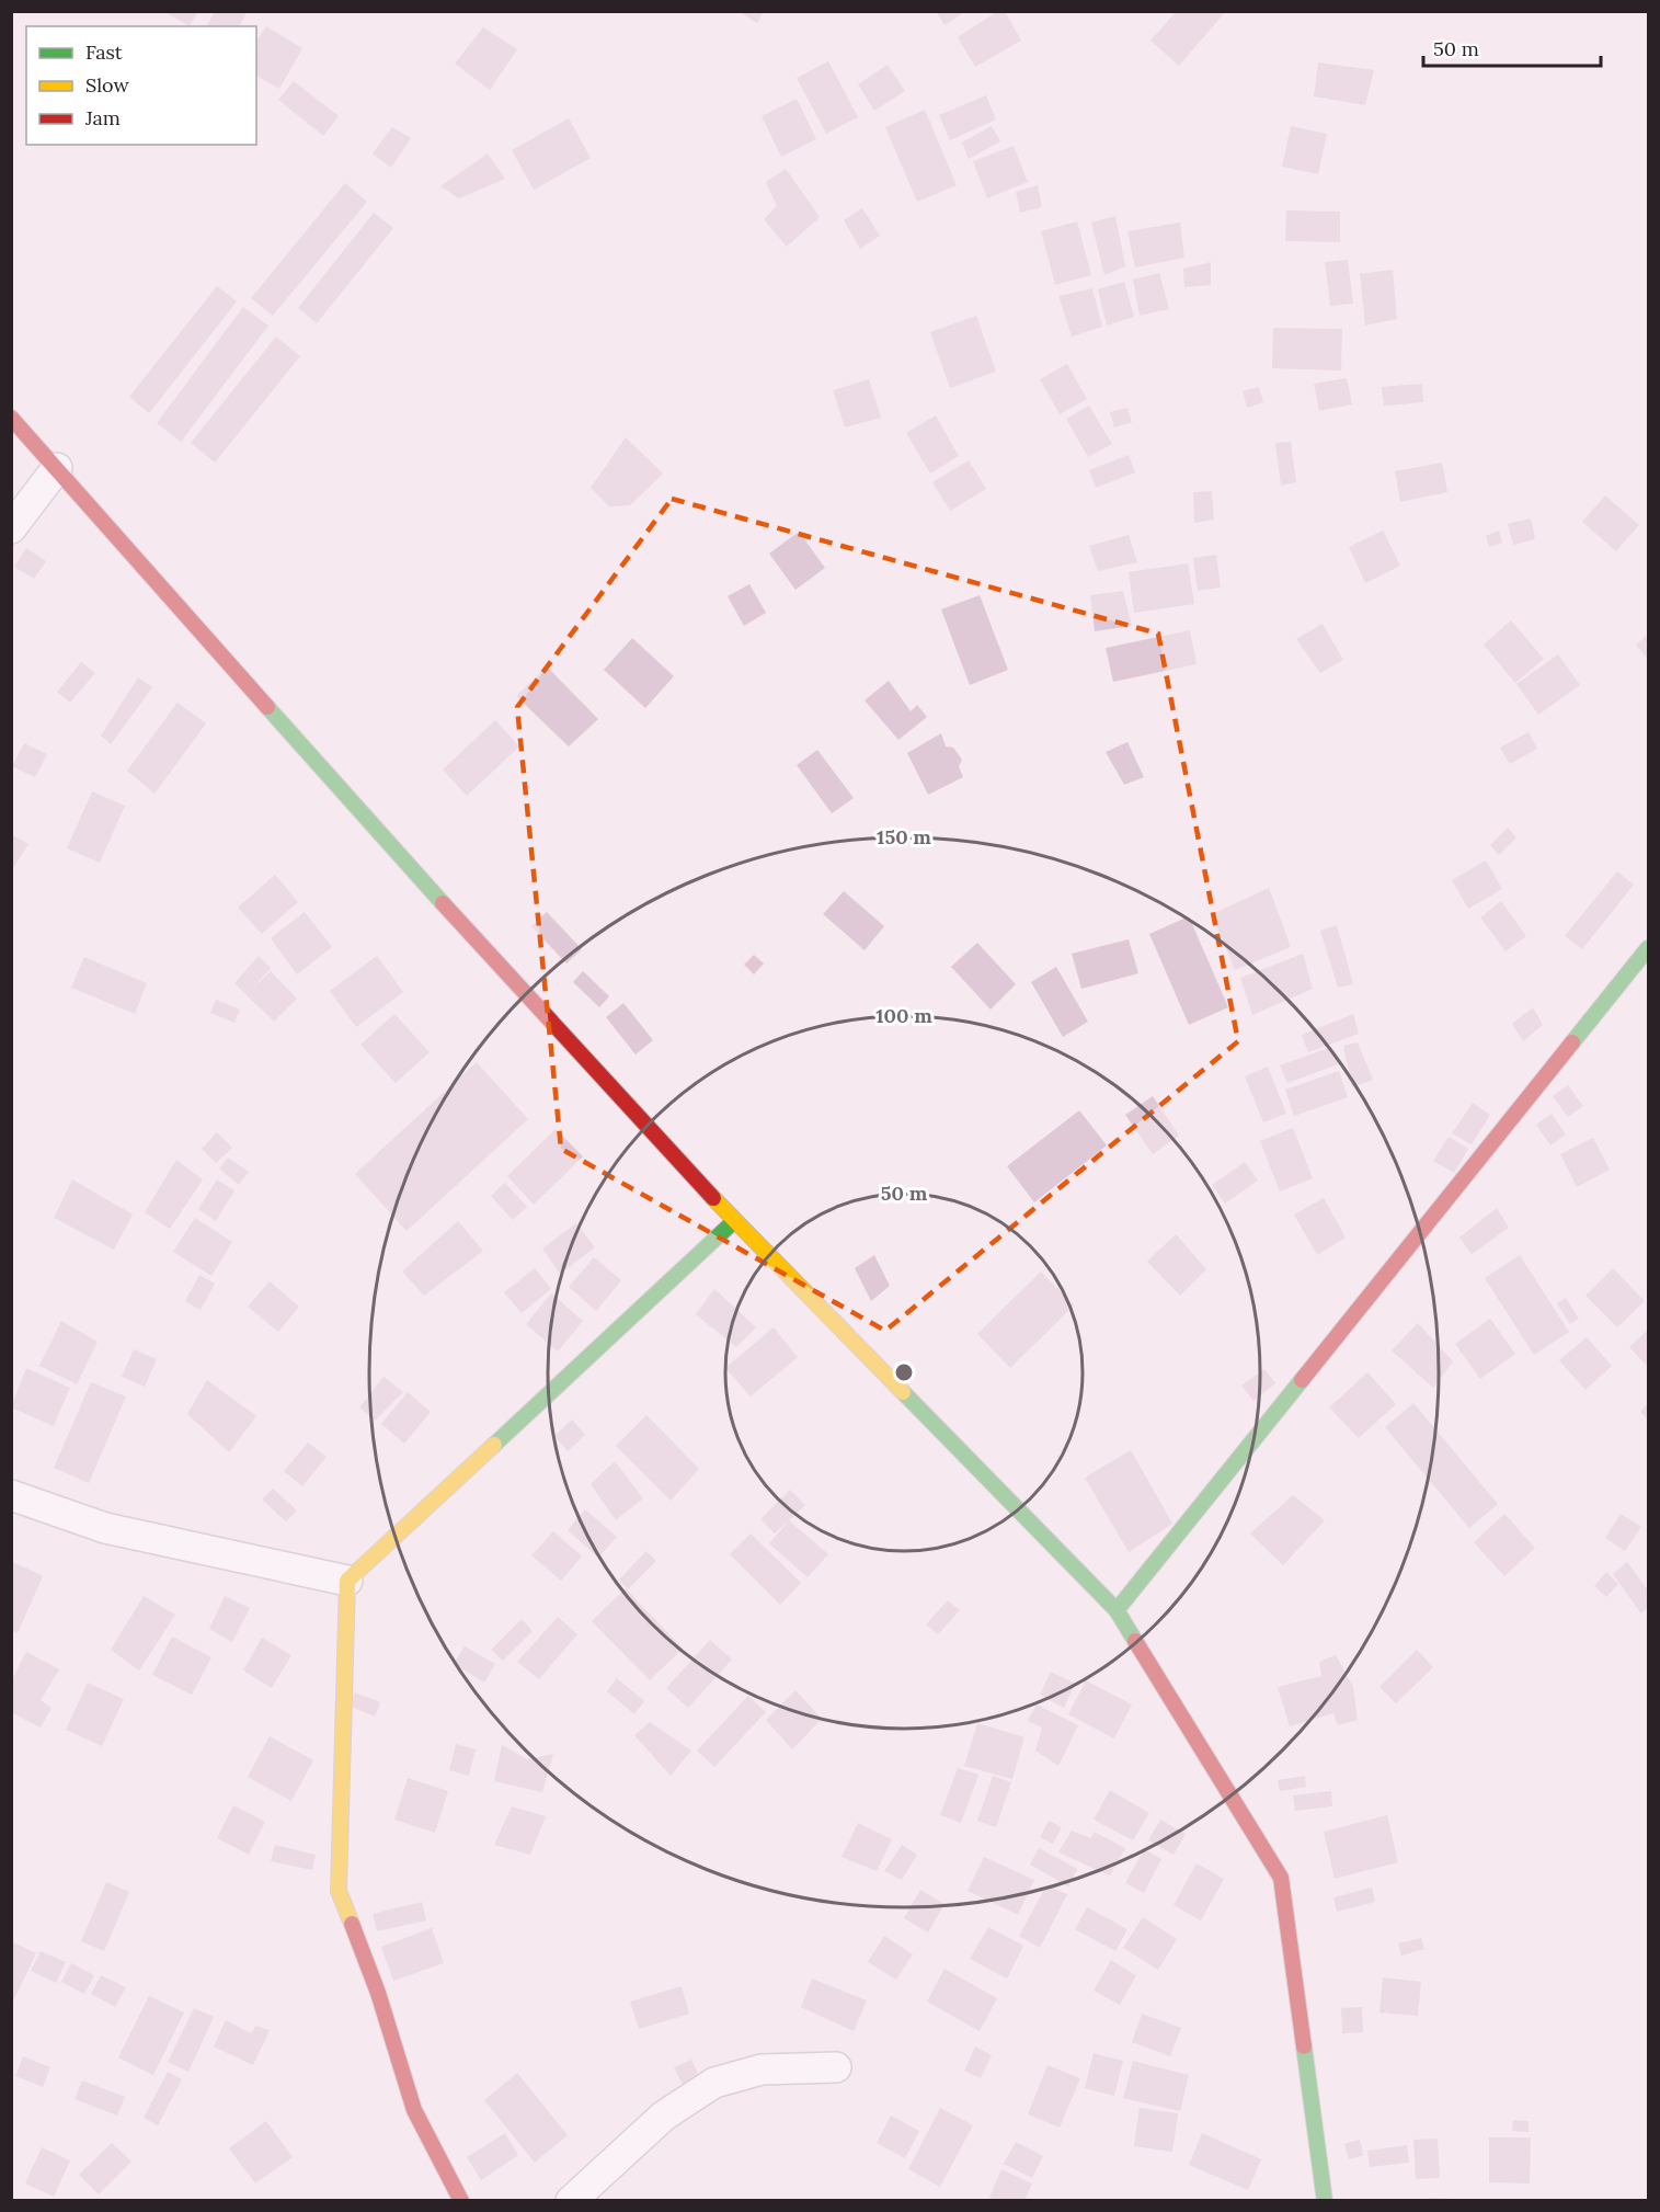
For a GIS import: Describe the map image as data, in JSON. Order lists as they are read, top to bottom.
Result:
{
  "legend": ["Fast", "Slow", "Jam"],
  "scale_bar": "50 m",
  "rings": ["150 m", "100 m", "50 m"]
}
